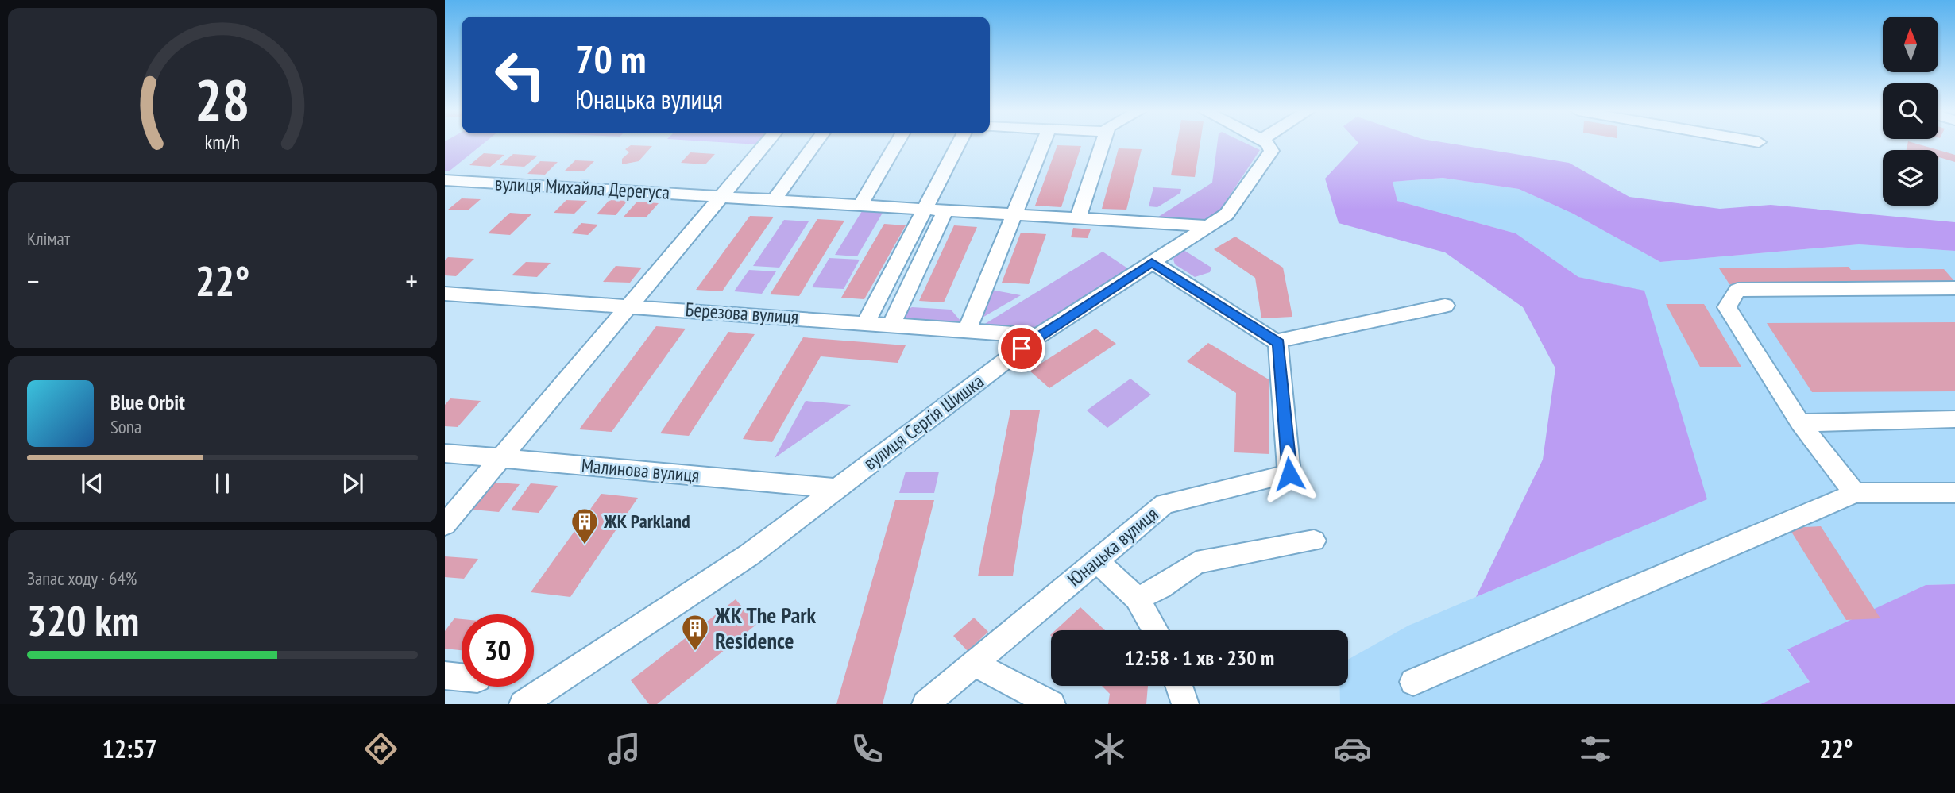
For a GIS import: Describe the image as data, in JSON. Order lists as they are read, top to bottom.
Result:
{
  "streets": {
    "street": [
      "вулиця Михайла Дерегуса",
      "Березова вулиця",
      "вулиця Сергія Шишка",
      "Малинова вулиця",
      "Юнацька вулиця"
    ]
  },
  "crossings": [
    ["вулиця Михайла Дерегуса", "вулиця Сергія Шишка"],
    ["Березова вулиця", "вулиця Сергія Шишка"],
    ["вулиця Сергія Шишка", "Малинова вулиця"]
  ],
  "places": {
    "building": ["ЖК Parkland", "ЖК The Park Residence"]
  },
  "north": "top",
  "page": {
    "turn": ["70 m", "Юнацька вулиця"],
    "tile": [
      "Клімат",
      ["Запас ходу · 64%", "320 km"]
    ],
    "heat": ["−", "22°", "+"],
    "song": ["Blue Orbit", "Sona"],
    "limit": "30",
    "trip": "12:58 · 1 хв · 230 m",
    "tabs": ["12:57", "22°"],
    "gauge": ["28", "km/h"]
  }
}
